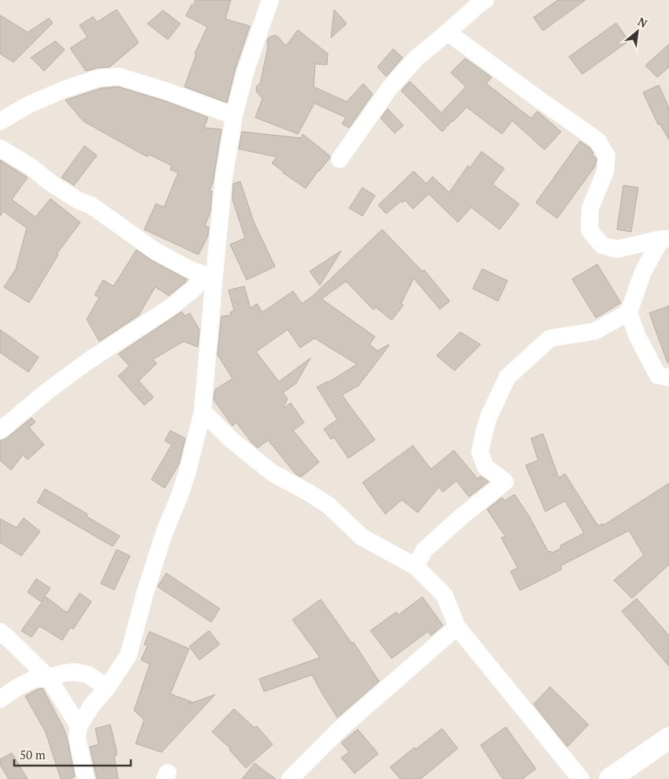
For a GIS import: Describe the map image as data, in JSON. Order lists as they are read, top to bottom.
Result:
{
  "scale_bar": "50 m",
  "north": "top right"
}
